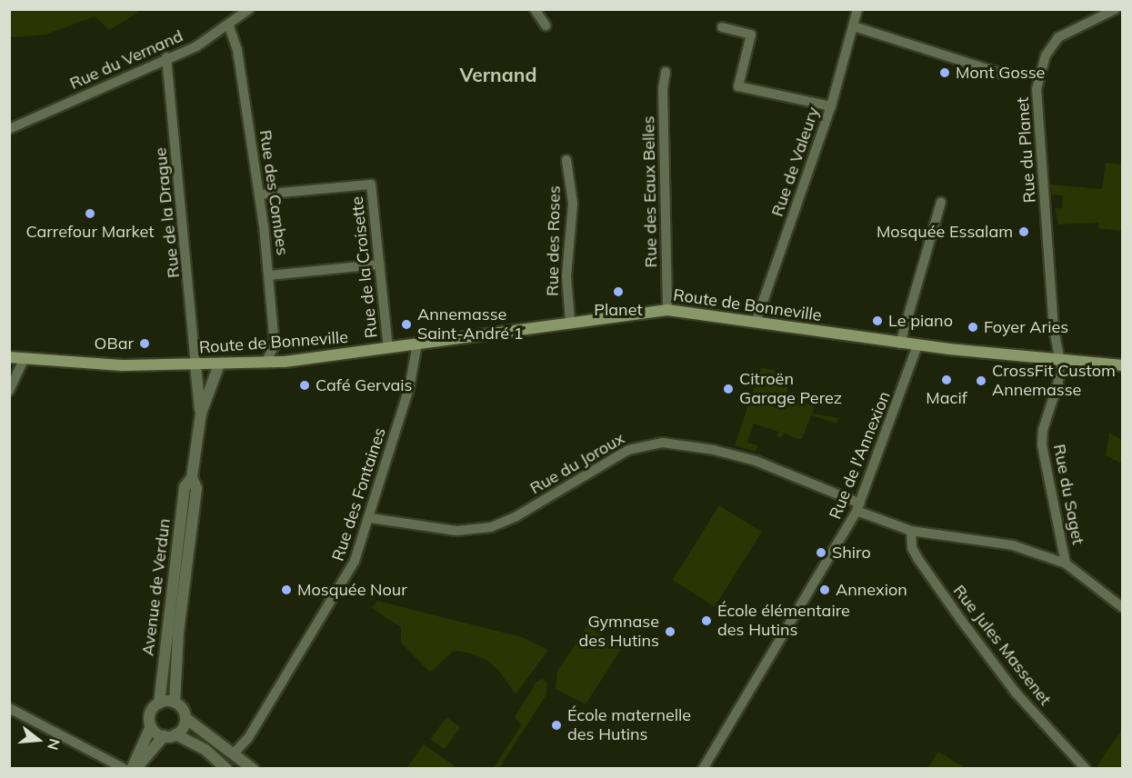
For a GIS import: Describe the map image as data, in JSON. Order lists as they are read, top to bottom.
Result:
{
  "streets": {
    "main road": ["Route de Bonneville"],
    "street": [
      "Rue du Vernand",
      "Rue du Planet",
      "Rue de Valeury",
      "Rue des Eaux Belles",
      "Rue des Combes",
      "Rue de la Drague",
      "Rue des Roses",
      "Rue de la Croisette",
      "Rue de l'Annexion",
      "Rue du Joroux",
      "Rue des Fontaines",
      "Rue du Saget",
      "Avenue de Verdun",
      "Rue Jules Massenet"
    ]
  },
  "crossings": [
    ["Rue du Vernand", "Rue des Combes"],
    ["Rue du Vernand", "Rue de la Drague"],
    ["Rue du Planet", "Route de Bonneville"],
    ["Rue du Planet", "Rue du Saget"],
    ["Rue de Valeury", "Route de Bonneville"],
    ["Rue des Eaux Belles", "Route de Bonneville"],
    ["Rue des Combes", "Rue de la Croisette"],
    ["Rue des Combes", "Route de Bonneville"],
    ["Rue de la Drague", "Route de Bonneville"],
    ["Rue de la Drague", "Avenue de Verdun"],
    ["Rue des Roses", "Route de Bonneville"],
    ["Rue de la Croisette", "Route de Bonneville"],
    ["Route de Bonneville", "Rue de l'Annexion"],
    ["Route de Bonneville", "Rue des Fontaines"],
    ["Route de Bonneville", "Rue du Saget"],
    ["Route de Bonneville", "Avenue de Verdun"],
    ["Rue de l'Annexion", "Rue du Joroux"],
    ["Rue du Joroux", "Rue des Fontaines"],
    ["Rue du Joroux", "Rue du Saget"],
    ["Rue du Joroux", "Rue Jules Massenet"]
  ],
  "districts": ["Vernand"],
  "places": [
    "Mont Gosse",
    "Carrefour Market",
    "Mosquée Essalam",
    "Planet",
    "Le piano",
    "Annemasse Saint-André 1",
    "Foyer Aries",
    "OBar",
    "Macif",
    "CrossFit Custom Annemasse",
    "Café Gervais",
    "Citroën Garage Perez",
    "Shiro",
    "Mosquée Nour",
    "Annexion",
    "École élémentaire des Hutins",
    "Gymnase des Hutins",
    "École maternelle des Hutins"
  ],
  "north": "right"
}
